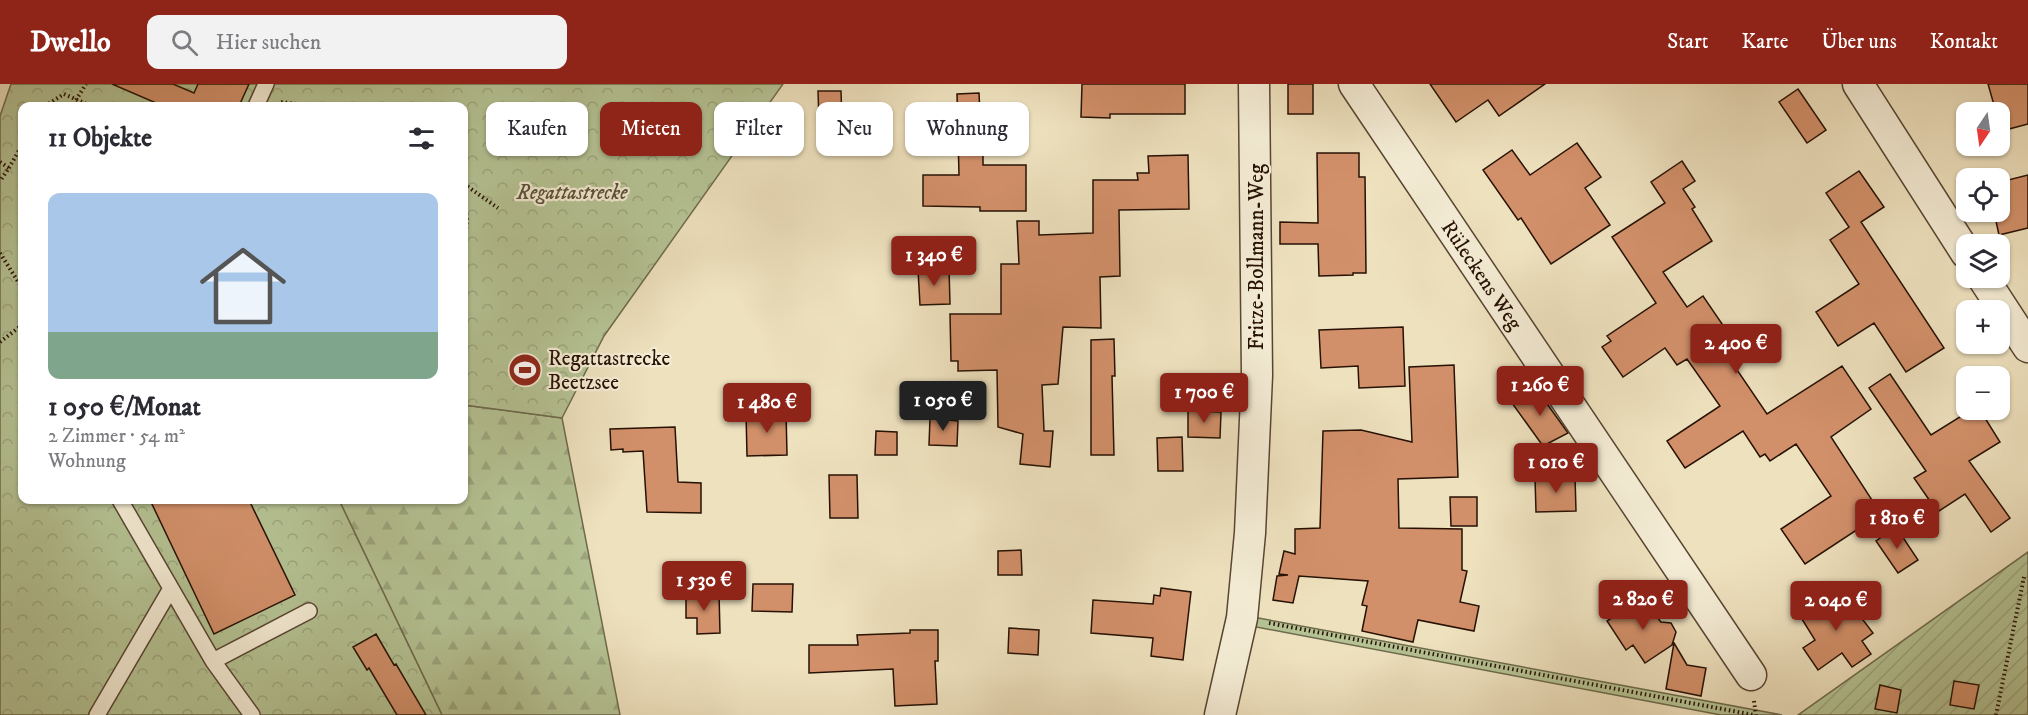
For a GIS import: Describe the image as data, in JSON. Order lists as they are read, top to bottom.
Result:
{
  "streets": {
    "street": ["Fritze-Bollmann-Weg", "Rüleckens Weg"]
  },
  "parks": ["Regattastrecke"],
  "places": {
    "sports": ["Regattastrecke Beetzsee"]
  },
  "north": "bottom",
  "page": {
    "header": "Dwello",
    "search": "Hier suchen",
    "nav": [
      "Start",
      "Karte",
      "Über uns",
      "Kontakt"
    ],
    "map_buttons": ["+", "−"],
    "chip": [
      "Kaufen",
      "Mieten",
      "Filter",
      "Neu",
      "Wohnung"
    ],
    "heading": "11 Objekte",
    "list": [
      {
        "name": "1 050 €/Monat",
        "note": "2 Zimmer · 54 m² · Wohnung"
      }
    ],
    "price": [
      "1 340 €",
      "2 400 €",
      "1 260 €",
      "1 700 €",
      "1 050 €",
      "1 480 €",
      "1 010 €",
      "1 810 €",
      "1 530 €",
      "2 820 €",
      "2 040 €"
    ]
  }
}
